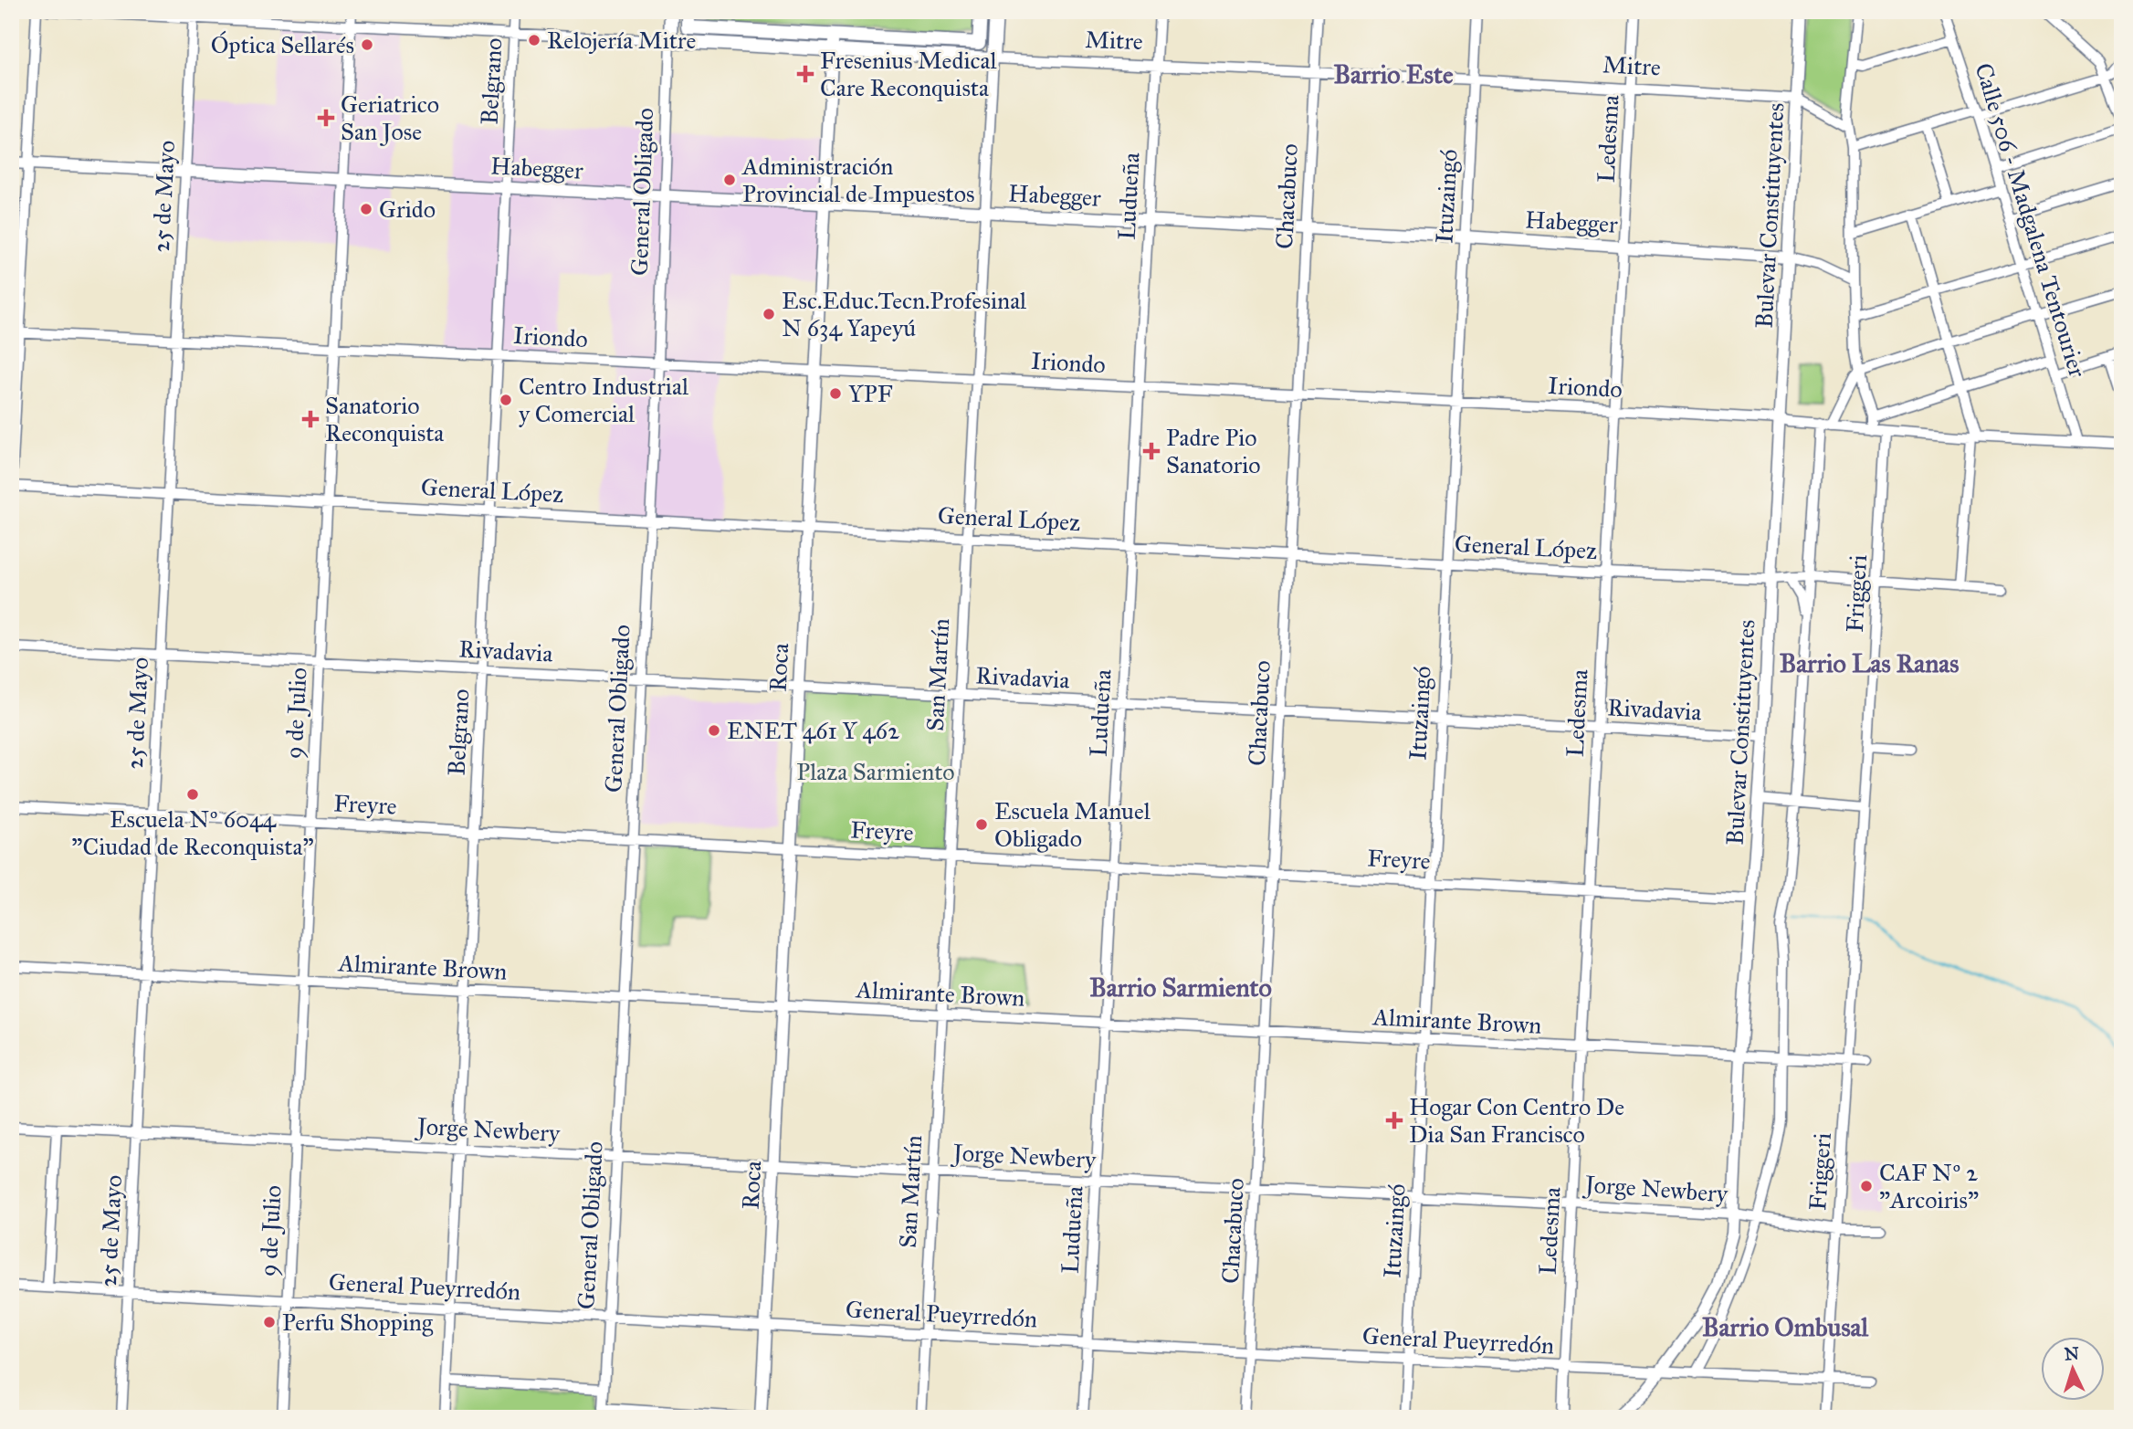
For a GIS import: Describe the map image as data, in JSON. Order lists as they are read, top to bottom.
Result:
{
  "streets": {
    "main road": ["Mitre", "General Obligado", "San Martín"],
    "street": [
      "Belgrano",
      "Ledesma",
      "Habegger",
      "25 de Mayo",
      "Ludueña",
      "Chacabuco",
      "Ituzaingó",
      "Bulevar Constituyentes",
      "Calle 506 - Madgalena Tentourier",
      "Iriondo",
      "General López",
      "Friggeri",
      "Rivadavia",
      "Roca",
      "9 de Julio",
      "Freyre",
      "Almirante Brown",
      "Jorge Newbery",
      "General Pueyrredón"
    ]
  },
  "crossings": [
    ["Mitre", "Belgrano"],
    ["Mitre", "Ledesma"],
    ["Mitre", "General Obligado"],
    ["Mitre", "25 de Mayo"],
    ["Mitre", "Ludueña"],
    ["Mitre", "Chacabuco"],
    ["Mitre", "Ituzaingó"],
    ["Mitre", "Bulevar Constituyentes"],
    ["Mitre", "Roca"],
    ["Mitre", "San Martín"],
    ["Mitre", "9 de Julio"],
    ["Belgrano", "Habegger"],
    ["Belgrano", "Iriondo"],
    ["Belgrano", "General López"],
    ["Belgrano", "Rivadavia"],
    ["Belgrano", "Freyre"],
    ["Belgrano", "Almirante Brown"],
    ["Belgrano", "Jorge Newbery"],
    ["Belgrano", "General Pueyrredón"],
    ["Ledesma", "Habegger"],
    ["Ledesma", "Iriondo"],
    ["Ledesma", "General López"],
    ["Ledesma", "Rivadavia"],
    ["Ledesma", "Freyre"],
    ["Ledesma", "Almirante Brown"],
    ["Ledesma", "Jorge Newbery"],
    ["Ledesma", "General Pueyrredón"],
    ["Habegger", "General Obligado"],
    ["Habegger", "25 de Mayo"],
    ["Habegger", "Ludueña"],
    ["Habegger", "Chacabuco"],
    ["Habegger", "Ituzaingó"],
    ["Habegger", "Bulevar Constituyentes"],
    ["Habegger", "Roca"],
    ["Habegger", "San Martín"],
    ["Habegger", "9 de Julio"],
    ["General Obligado", "Iriondo"],
    ["General Obligado", "General López"],
    ["General Obligado", "Rivadavia"],
    ["General Obligado", "Freyre"],
    ["General Obligado", "Almirante Brown"],
    ["General Obligado", "Jorge Newbery"],
    ["General Obligado", "General Pueyrredón"],
    ["25 de Mayo", "Iriondo"],
    ["25 de Mayo", "General López"],
    ["25 de Mayo", "Rivadavia"],
    ["25 de Mayo", "Freyre"],
    ["25 de Mayo", "Almirante Brown"],
    ["25 de Mayo", "Jorge Newbery"],
    ["25 de Mayo", "General Pueyrredón"],
    ["Ludueña", "Iriondo"],
    ["Ludueña", "General López"],
    ["Ludueña", "Rivadavia"],
    ["Ludueña", "Freyre"],
    ["Ludueña", "Almirante Brown"],
    ["Ludueña", "Jorge Newbery"],
    ["Ludueña", "General Pueyrredón"],
    ["Chacabuco", "Iriondo"],
    ["Chacabuco", "General López"],
    ["Chacabuco", "Rivadavia"],
    ["Chacabuco", "Freyre"],
    ["Chacabuco", "Almirante Brown"],
    ["Chacabuco", "Jorge Newbery"],
    ["Chacabuco", "General Pueyrredón"],
    ["Ituzaingó", "Iriondo"],
    ["Ituzaingó", "General López"],
    ["Ituzaingó", "Rivadavia"],
    ["Ituzaingó", "Freyre"],
    ["Ituzaingó", "Almirante Brown"],
    ["Ituzaingó", "Jorge Newbery"],
    ["Ituzaingó", "General Pueyrredón"],
    ["Bulevar Constituyentes", "Iriondo"],
    ["Bulevar Constituyentes", "General López"],
    ["Bulevar Constituyentes", "Rivadavia"],
    ["Bulevar Constituyentes", "Freyre"],
    ["Bulevar Constituyentes", "Almirante Brown"],
    ["Bulevar Constituyentes", "Jorge Newbery"],
    ["Bulevar Constituyentes", "General Pueyrredón"],
    ["Calle 506 - Madgalena Tentourier", "Iriondo"],
    ["Iriondo", "Friggeri"],
    ["Iriondo", "Roca"],
    ["Iriondo", "San Martín"],
    ["Iriondo", "9 de Julio"],
    ["General López", "Friggeri"],
    ["General López", "Roca"],
    ["General López", "San Martín"],
    ["General López", "9 de Julio"],
    ["Friggeri", "Almirante Brown"],
    ["Friggeri", "Jorge Newbery"],
    ["Friggeri", "General Pueyrredón"],
    ["Rivadavia", "Roca"],
    ["Rivadavia", "San Martín"],
    ["Rivadavia", "9 de Julio"],
    ["Roca", "Freyre"],
    ["Roca", "Almirante Brown"],
    ["Roca", "Jorge Newbery"],
    ["Roca", "General Pueyrredón"],
    ["San Martín", "Freyre"],
    ["San Martín", "Almirante Brown"],
    ["San Martín", "Jorge Newbery"],
    ["San Martín", "General Pueyrredón"],
    ["9 de Julio", "Freyre"],
    ["9 de Julio", "Almirante Brown"],
    ["9 de Julio", "Jorge Newbery"],
    ["9 de Julio", "General Pueyrredón"]
  ],
  "districts": [
    "Barrio Este",
    "Barrio Las Ranas",
    "Barrio Sarmiento",
    "Barrio Ombusal"
  ],
  "parks": ["Plaza Sarmiento"],
  "places": {
    "other": [
      "Relojería Mitre",
      "Óptica Sellarés",
      "Administración Provincial de Impuestos",
      "Grido",
      "Esc.Educ.Tecn.Profesinal N 634 Yapeyú",
      "YPF",
      "Centro Industrial y Comercial",
      "ENET 461 Y 462",
      "Escuela Nº 6044 \"Ciudad de Reconquista\"",
      "Escuela Manuel Obligado",
      "CAF Nº 2 \"Arcoiris\"",
      "Perfu Shopping"
    ],
    "health": [
      "Fresenius Medical Care Reconquista",
      "Geriatrico San Jose",
      "Sanatorio Reconquista",
      "Padre Pio Sanatorio",
      "Hogar Con Centro De Dia San Francisco"
    ]
  },
  "north": "top"
}
